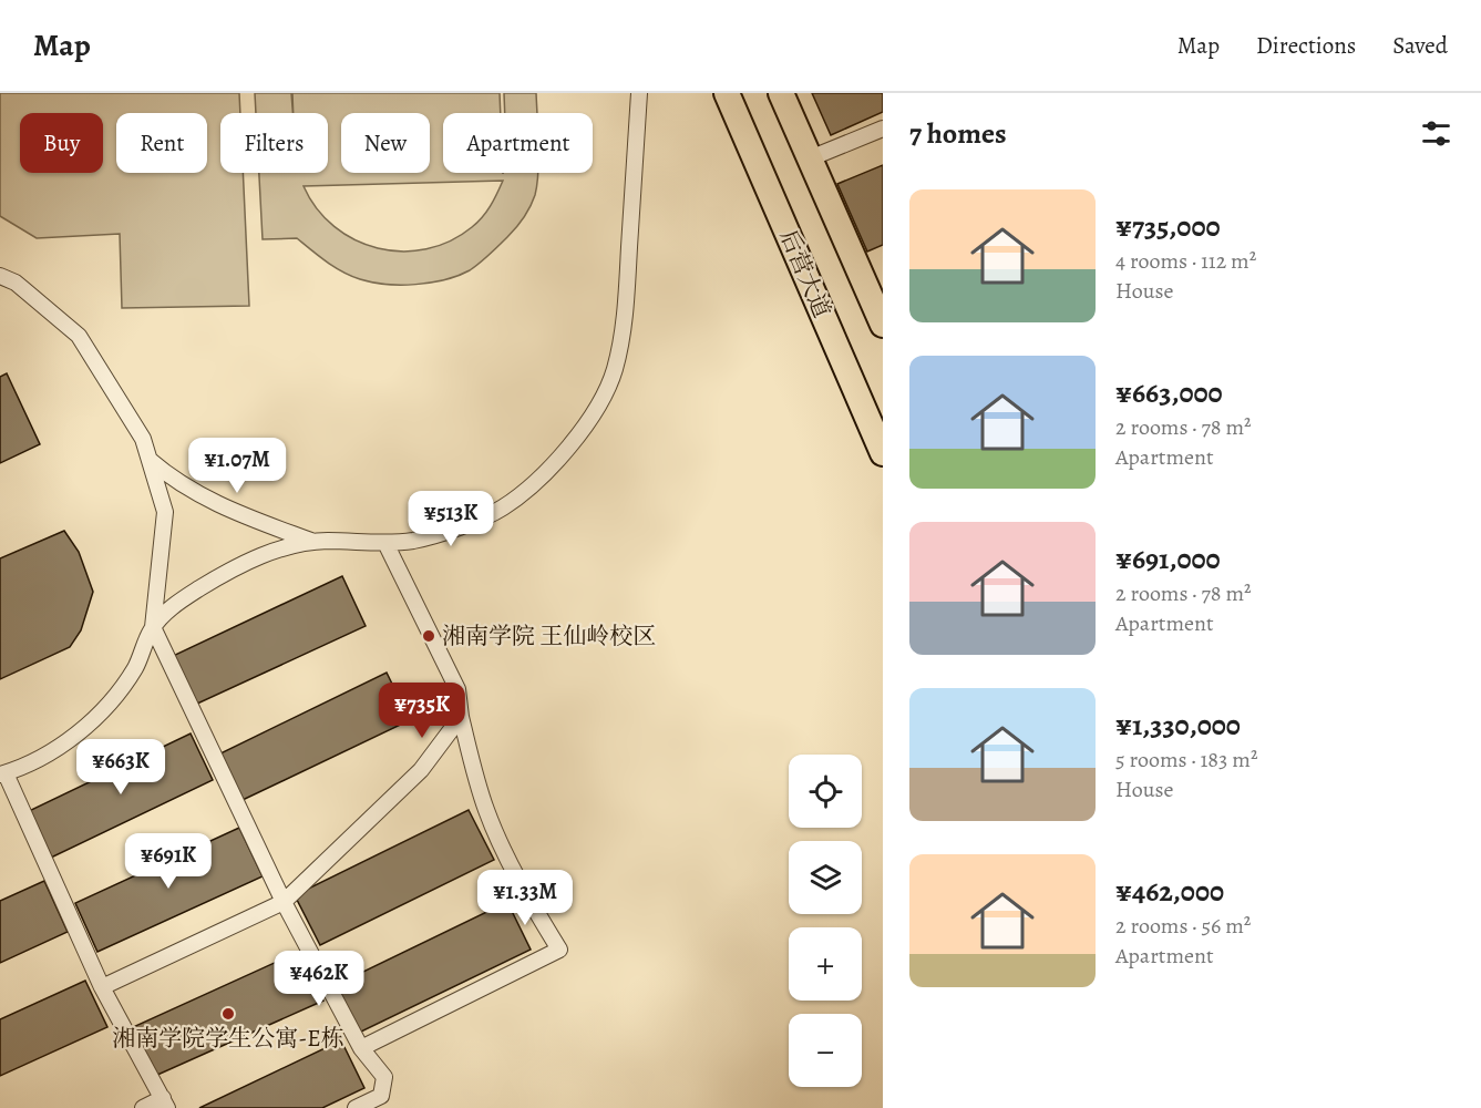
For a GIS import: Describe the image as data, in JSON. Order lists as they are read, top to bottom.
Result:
{
  "streets": {
    "main road": ["后营大道"]
  },
  "places": ["湘南学院 王仙岭校区", "湘南学院学生公寓-E栋"],
  "page": {
    "header": "Map",
    "nav": ["Map", "Directions", "Saved"],
    "heading": "7 homes",
    "chip": [
      "Buy",
      "Rent",
      "Filters",
      "New",
      "Apartment"
    ],
    "list": [
      {
        "name": "¥735,000",
        "note": "4 rooms · 112 m² · House"
      },
      {
        "name": "¥663,000",
        "note": "2 rooms · 78 m² · Apartment"
      },
      {
        "name": "¥691,000",
        "note": "2 rooms · 78 m² · Apartment"
      },
      {
        "name": "¥1,330,000",
        "note": "5 rooms · 183 m² · House"
      },
      {
        "name": "¥462,000",
        "note": "2 rooms · 56 m² · Apartment"
      }
    ],
    "price": [
      "¥1.07M",
      "¥513K",
      "¥735K",
      "¥663K",
      "¥691K",
      "¥1.33M",
      "¥462K"
    ],
    "map_buttons": ["+", "−"]
  }
}
